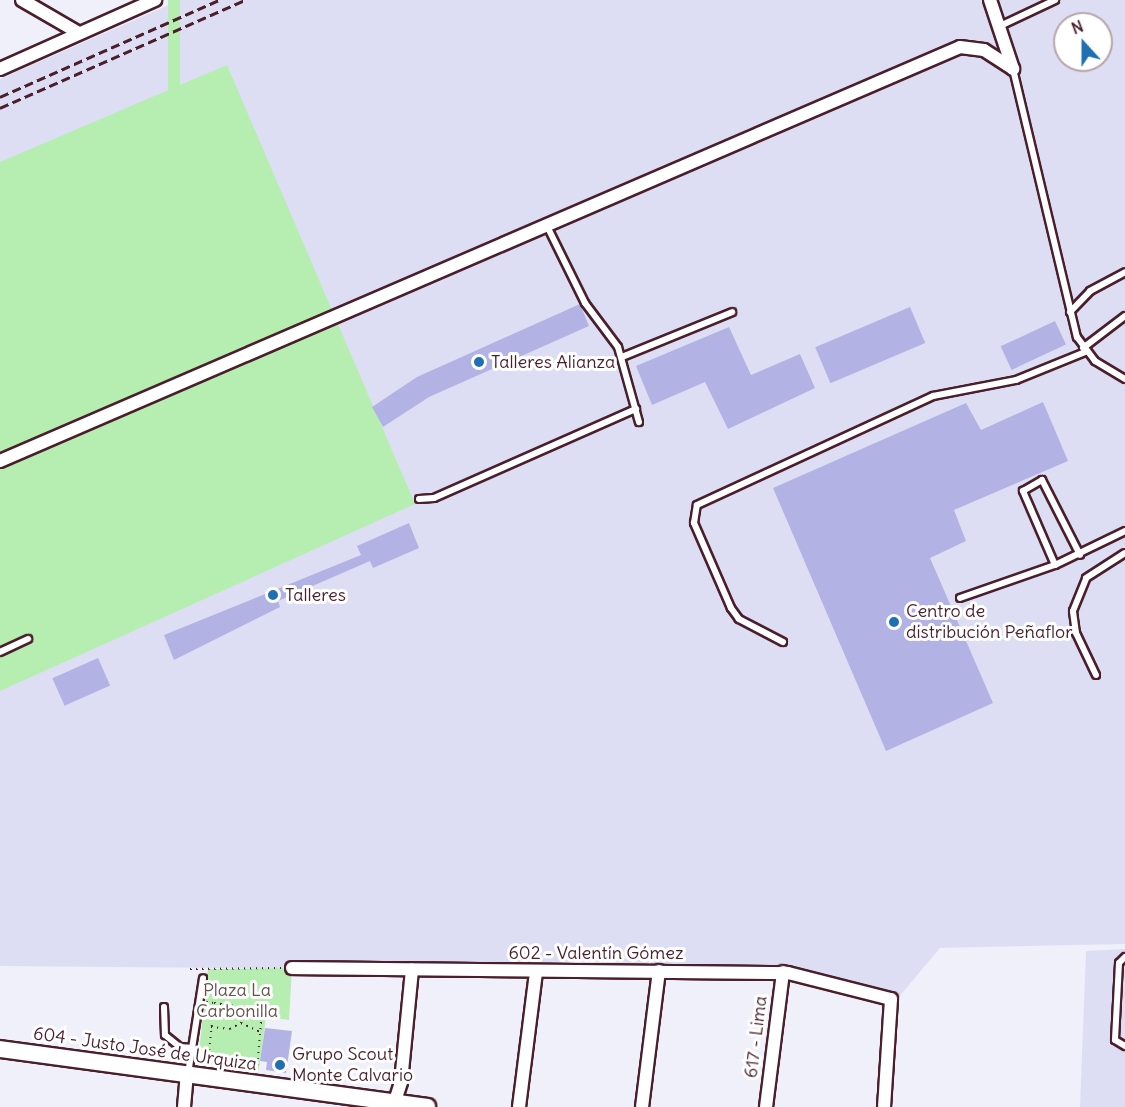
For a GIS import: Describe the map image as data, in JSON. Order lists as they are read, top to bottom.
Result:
{
  "streets": {
    "main road": ["604 - Justo José de Urquiza"],
    "street": ["602 - Valentín Gómez", "617 - Lima"]
  },
  "crossings": [
    ["602 - Valentín Gómez", "617 - Lima"]
  ],
  "parks": ["Plaza La Carbonilla"],
  "places": [
    "Talleres Alianza",
    "Talleres",
    "Centro de distribución Peñaflor",
    "Grupo Scout Monte Calvario"
  ],
  "north": "top"
}
